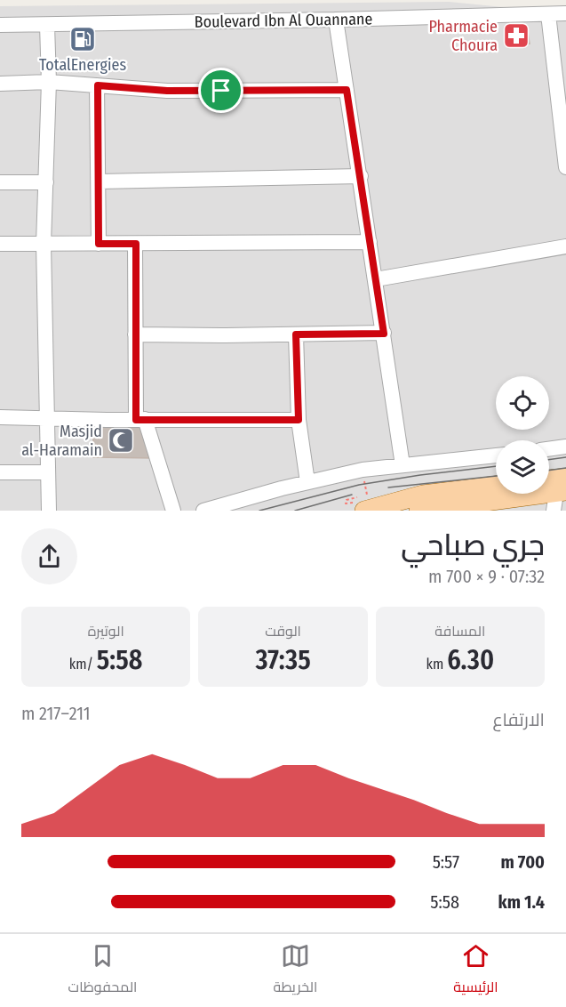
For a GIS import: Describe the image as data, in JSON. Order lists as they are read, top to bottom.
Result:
{
  "streets": {
    "street": ["Boulevard Ibn Al Ouannane"]
  },
  "places": {
    "pharmacy": ["Pharmacie Choura"],
    "fuel station": ["TotalEnergies"],
    "mosque": ["Masjid al-Haramain"]
  },
  "page": {
    "heading": ["جري صباحي", "07:32 · 9 × 700 m"],
    "stats": [
      ["المسافة", "6.30 km"],
      ["الوقت", "37:35"],
      ["الوتيرة", "5:58 /km"]
    ],
    "chart": ["الارتفاع", "211–217 m"],
    "list": [
      {
        "name": "700 m",
        "note": "5:57"
      },
      {
        "name": "1.4 km",
        "note": "5:58"
      }
    ],
    "tabs": ["الرئيسية", "الخريطة", "المحفوظات"]
  }
}
